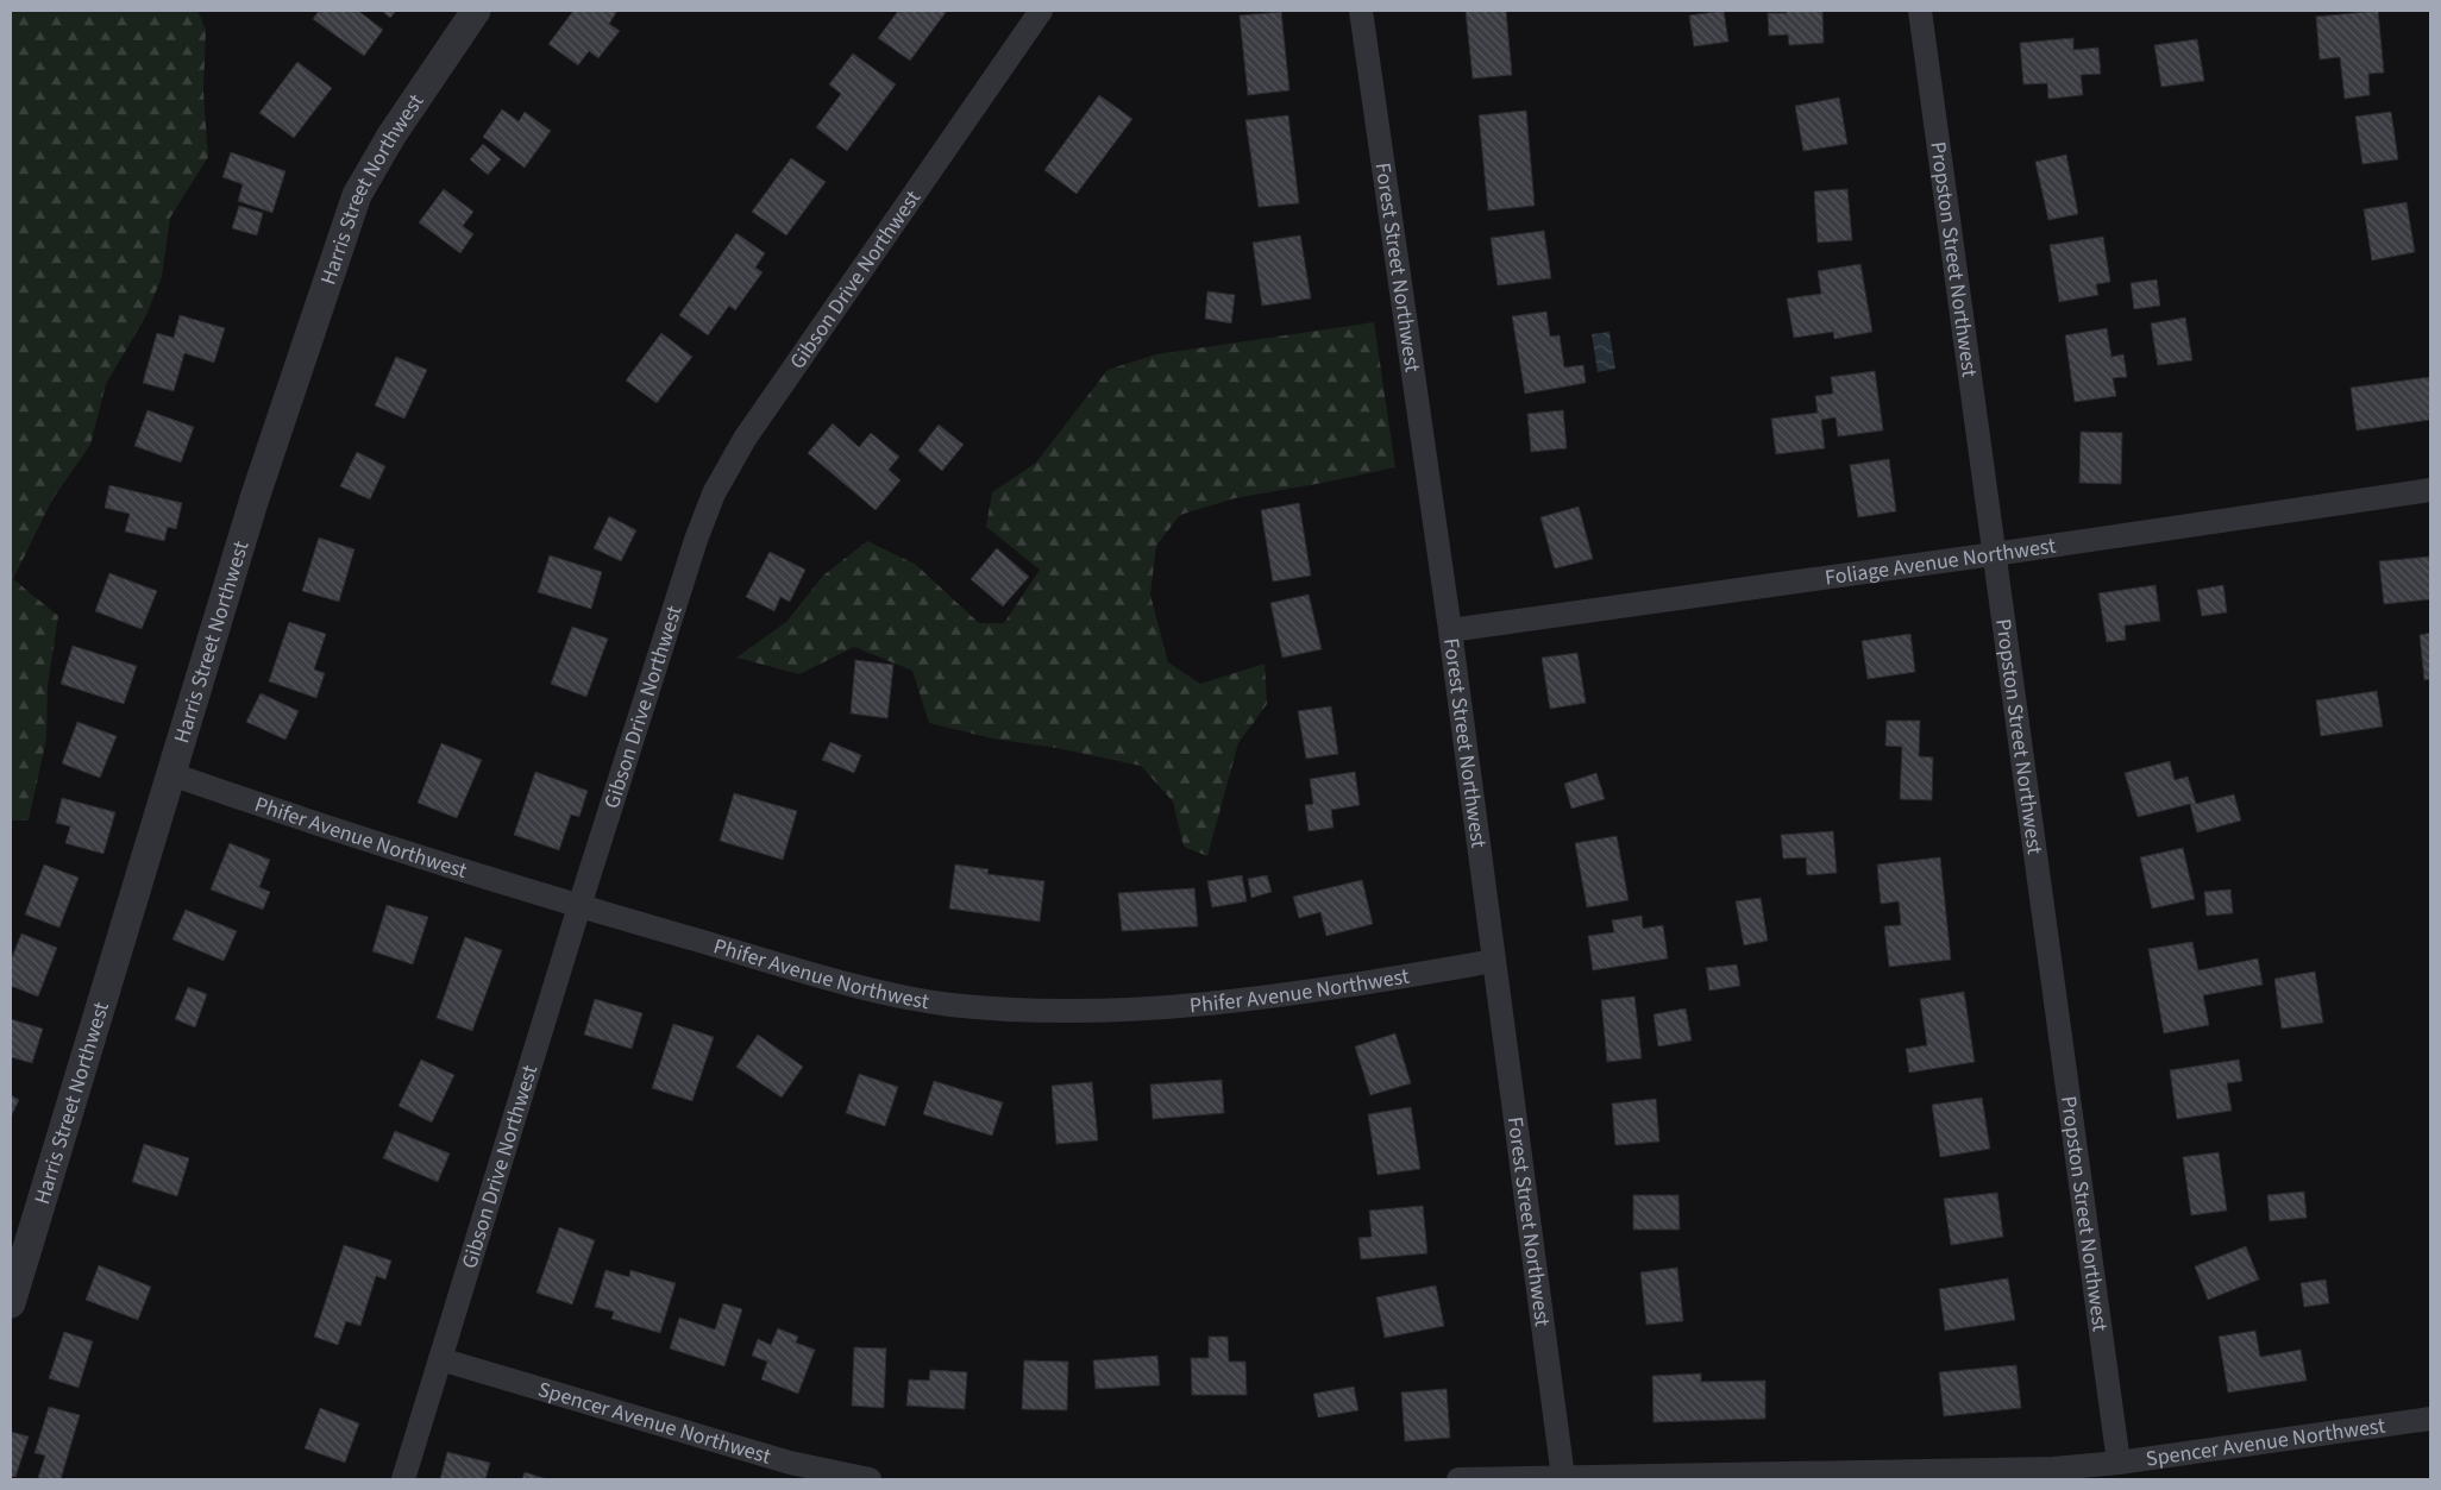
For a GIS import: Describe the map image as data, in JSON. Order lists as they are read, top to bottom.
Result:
{
  "streets": {
    "street": [
      "Harris Street Northwest",
      "Propston Street Northwest",
      "Forest Street Northwest",
      "Gibson Drive Northwest",
      "Foliage Avenue Northwest",
      "Phifer Avenue Northwest",
      "Spencer Avenue Northwest"
    ]
  },
  "crossings": [
    ["Harris Street Northwest", "Phifer Avenue Northwest"],
    ["Propston Street Northwest", "Foliage Avenue Northwest"],
    ["Propston Street Northwest", "Spencer Avenue Northwest"],
    ["Forest Street Northwest", "Foliage Avenue Northwest"],
    ["Forest Street Northwest", "Phifer Avenue Northwest"],
    ["Forest Street Northwest", "Spencer Avenue Northwest"],
    ["Gibson Drive Northwest", "Phifer Avenue Northwest"],
    ["Gibson Drive Northwest", "Spencer Avenue Northwest"]
  ]
}
